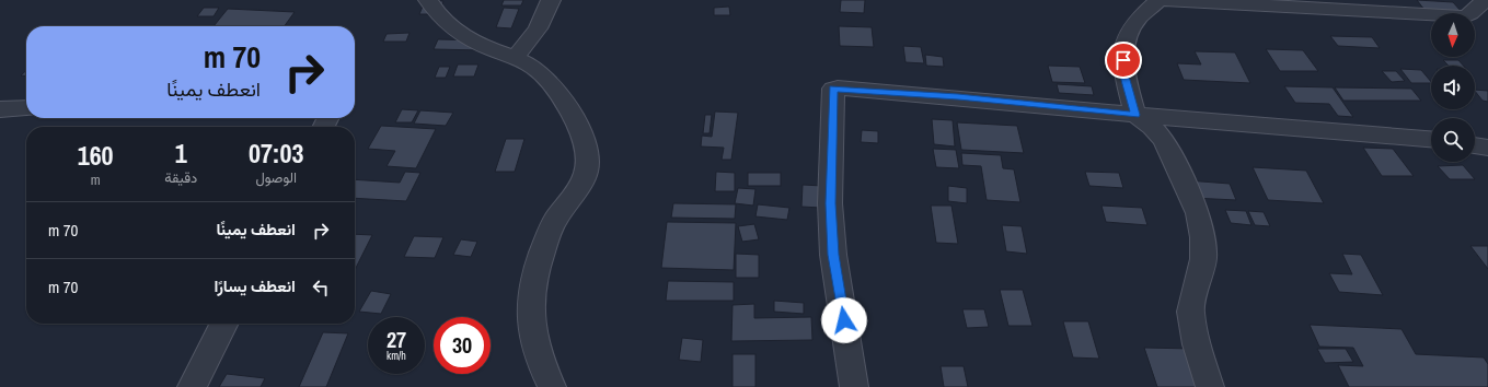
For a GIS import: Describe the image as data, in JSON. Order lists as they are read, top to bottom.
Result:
{
  "north": "bottom",
  "page": {
    "turn": ["70 m", "انعطف يمينًا"],
    "eta": [
      "07:03",
      "الوصول",
      "1",
      "دقيقة",
      "160",
      "m"
    ],
    "list": [
      {
        "name": "انعطف يمينًا",
        "value": "70 m"
      },
      {
        "name": "انعطف يسارًا",
        "value": "70 m"
      }
    ],
    "speed": "27 km/h",
    "limit": "30"
  }
}
